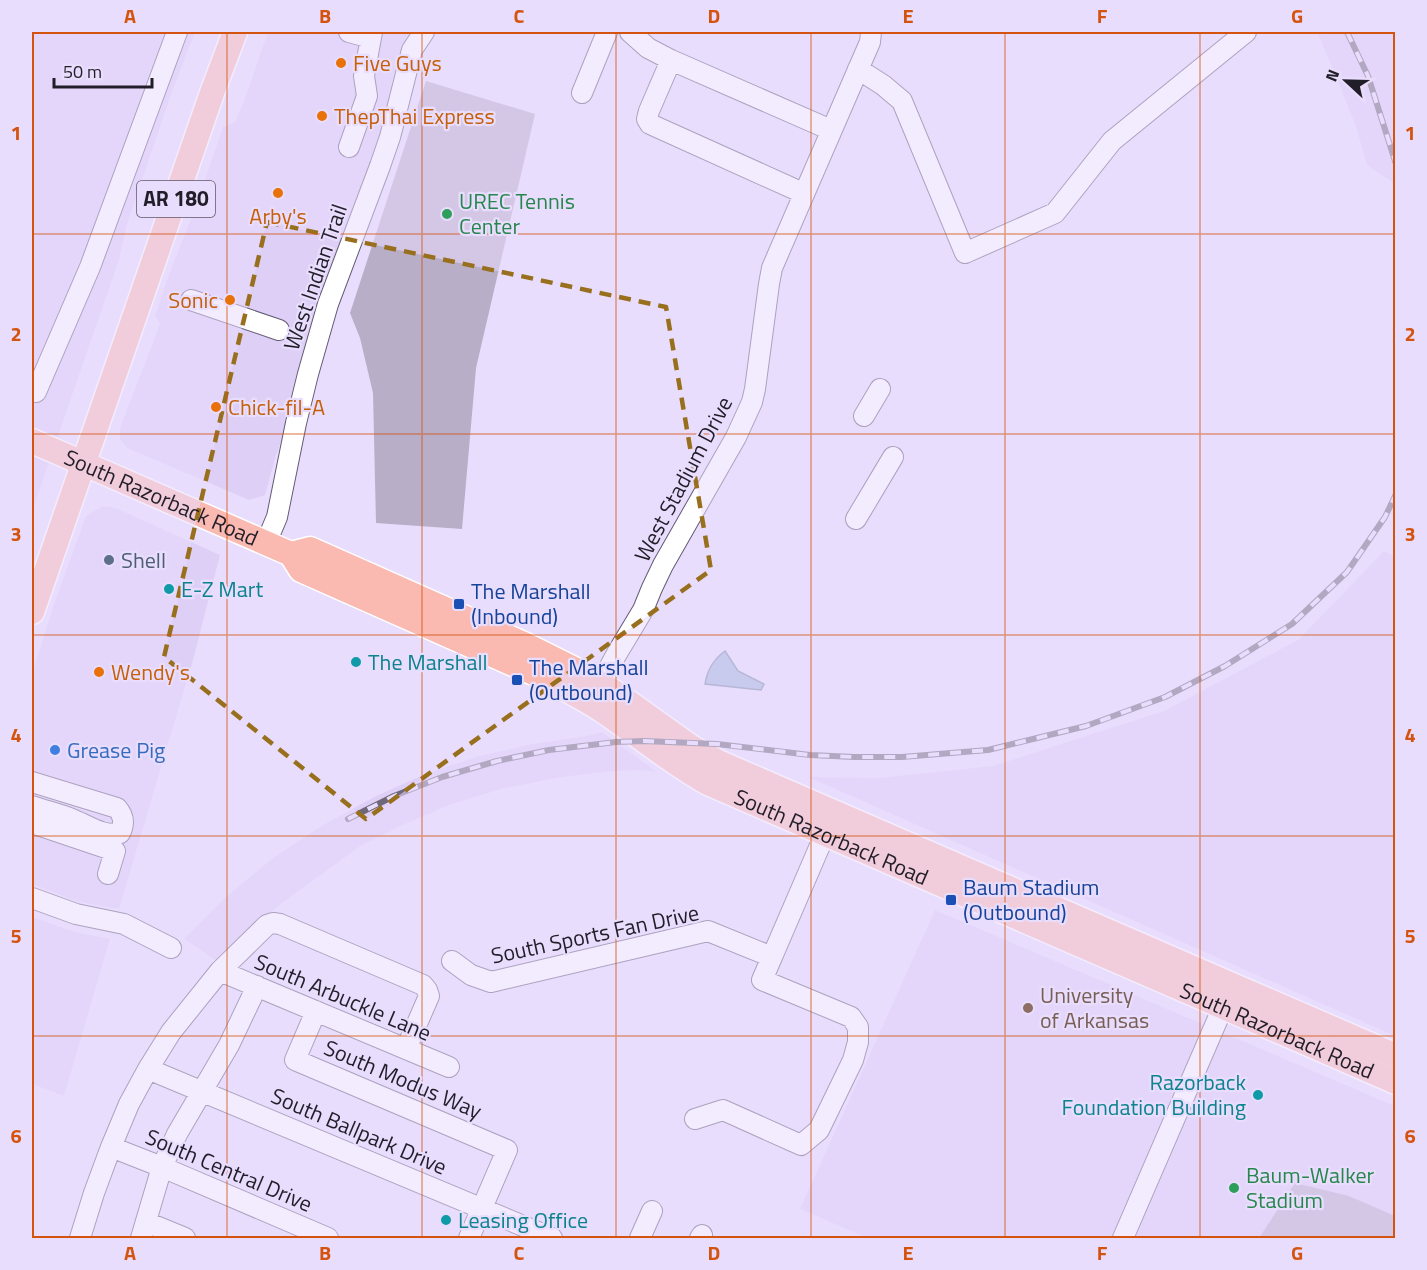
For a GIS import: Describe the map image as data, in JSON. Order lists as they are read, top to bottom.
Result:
{
  "streets": {
    "main road": ["AR 180", "South Razorback Road"],
    "street": [
      "West Indian Trail",
      "West Stadium Drive",
      "South Sports Fan Drive",
      "South Arbuckle Lane",
      "South Modus Way",
      "South Ballpark Drive",
      "South Central Drive"
    ]
  },
  "crossings": [
    ["AR 180", "South Razorback Road"],
    ["West Indian Trail", "South Razorback Road"],
    ["West Stadium Drive", "South Razorback Road"],
    ["South Arbuckle Lane", "South Modus Way"],
    ["South Modus Way", "South Ballpark Drive"]
  ],
  "places": {
    "other": [
      "Five Guys",
      "ThepThai Express",
      "Arby's",
      "UREC Tennis Center",
      "Sonic",
      "Chick-fil-A",
      "Shell",
      "E-Z Mart",
      "The Marshall",
      "Wendy's",
      "Grease Pig",
      "University of Arkansas",
      "Razorback Foundation Building",
      "Baum-Walker Stadium",
      "Leasing Office"
    ],
    "transit": ["The Marshall (Inbound)", "The Marshall (Outbound)", "Baum Stadium (Outbound)"]
  },
  "scale_bar": "50 m",
  "north": "left",
  "grid": {
    "columns": [
      "A",
      "B",
      "C",
      "D",
      "E",
      "F",
      "G"
    ],
    "rows": [
      "1",
      "2",
      "3",
      "4",
      "5",
      "6"
    ]
  }
}
